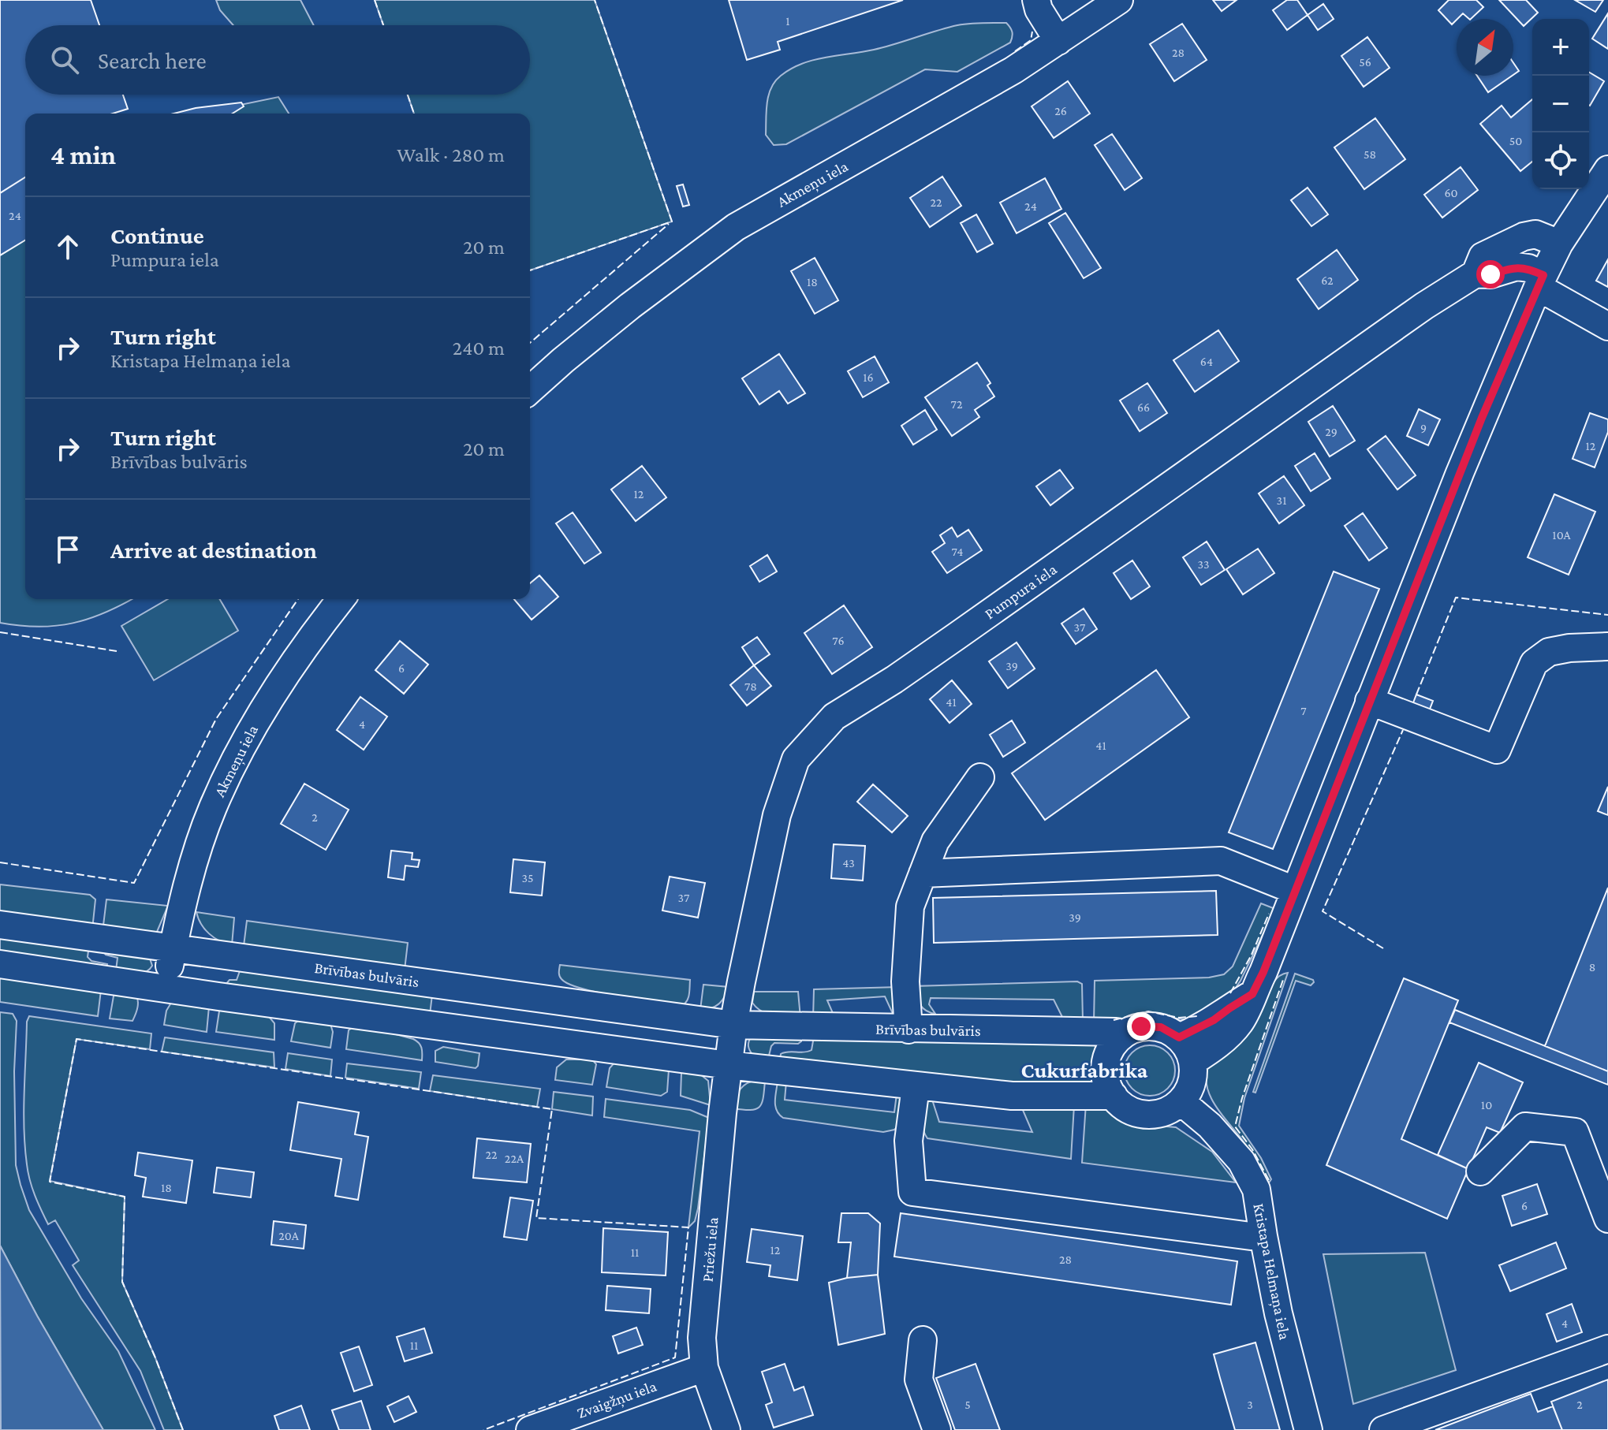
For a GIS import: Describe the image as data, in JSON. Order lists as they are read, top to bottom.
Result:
{
  "streets": {
    "street": [
      "Akmeņu iela",
      "Pumpura iela",
      "Brīvības bulvāris",
      "Priežu iela",
      "Kristapa Helmaņa iela",
      "Zvaigžņu iela"
    ]
  },
  "crossings": [
    ["Akmeņu iela", "Brīvības bulvāris"],
    ["Pumpura iela", "Brīvības bulvāris"],
    ["Brīvības bulvāris", "Kristapa Helmaņa iela"],
    ["Priežu iela", "Zvaigžņu iela"]
  ],
  "districts": ["Cukurfabrika"],
  "house_numbers": [
    "1",
    "28",
    "56",
    "26",
    "50",
    "58",
    "60",
    "22",
    "24",
    "24",
    "62",
    "18",
    "64",
    "16",
    "72",
    "66",
    "9",
    "29",
    "12",
    "12",
    "31",
    "10A",
    "74",
    "33",
    "37",
    "76",
    "39",
    "6",
    "78",
    "41",
    "7",
    "4",
    "41",
    "2",
    "43",
    "35",
    "37",
    "39",
    "8",
    "10",
    "22",
    "22A",
    "18",
    "6",
    "20A",
    "12",
    "11",
    "28",
    "4",
    "11",
    "5",
    "3",
    "2"
  ],
  "north": "top right",
  "page": {
    "map_buttons": ["+", "−"],
    "search": "Search here",
    "heading": ["4 min", "Walk · 280 m"],
    "list": [
      ["Continue", "Pumpura iela", "20 m"],
      ["Turn right", "Kristapa Helmaņa iela", "240 m"],
      ["Turn right", "Brīvības bulvāris", "20 m"],
      "Arrive at destination"
    ]
  }
}
